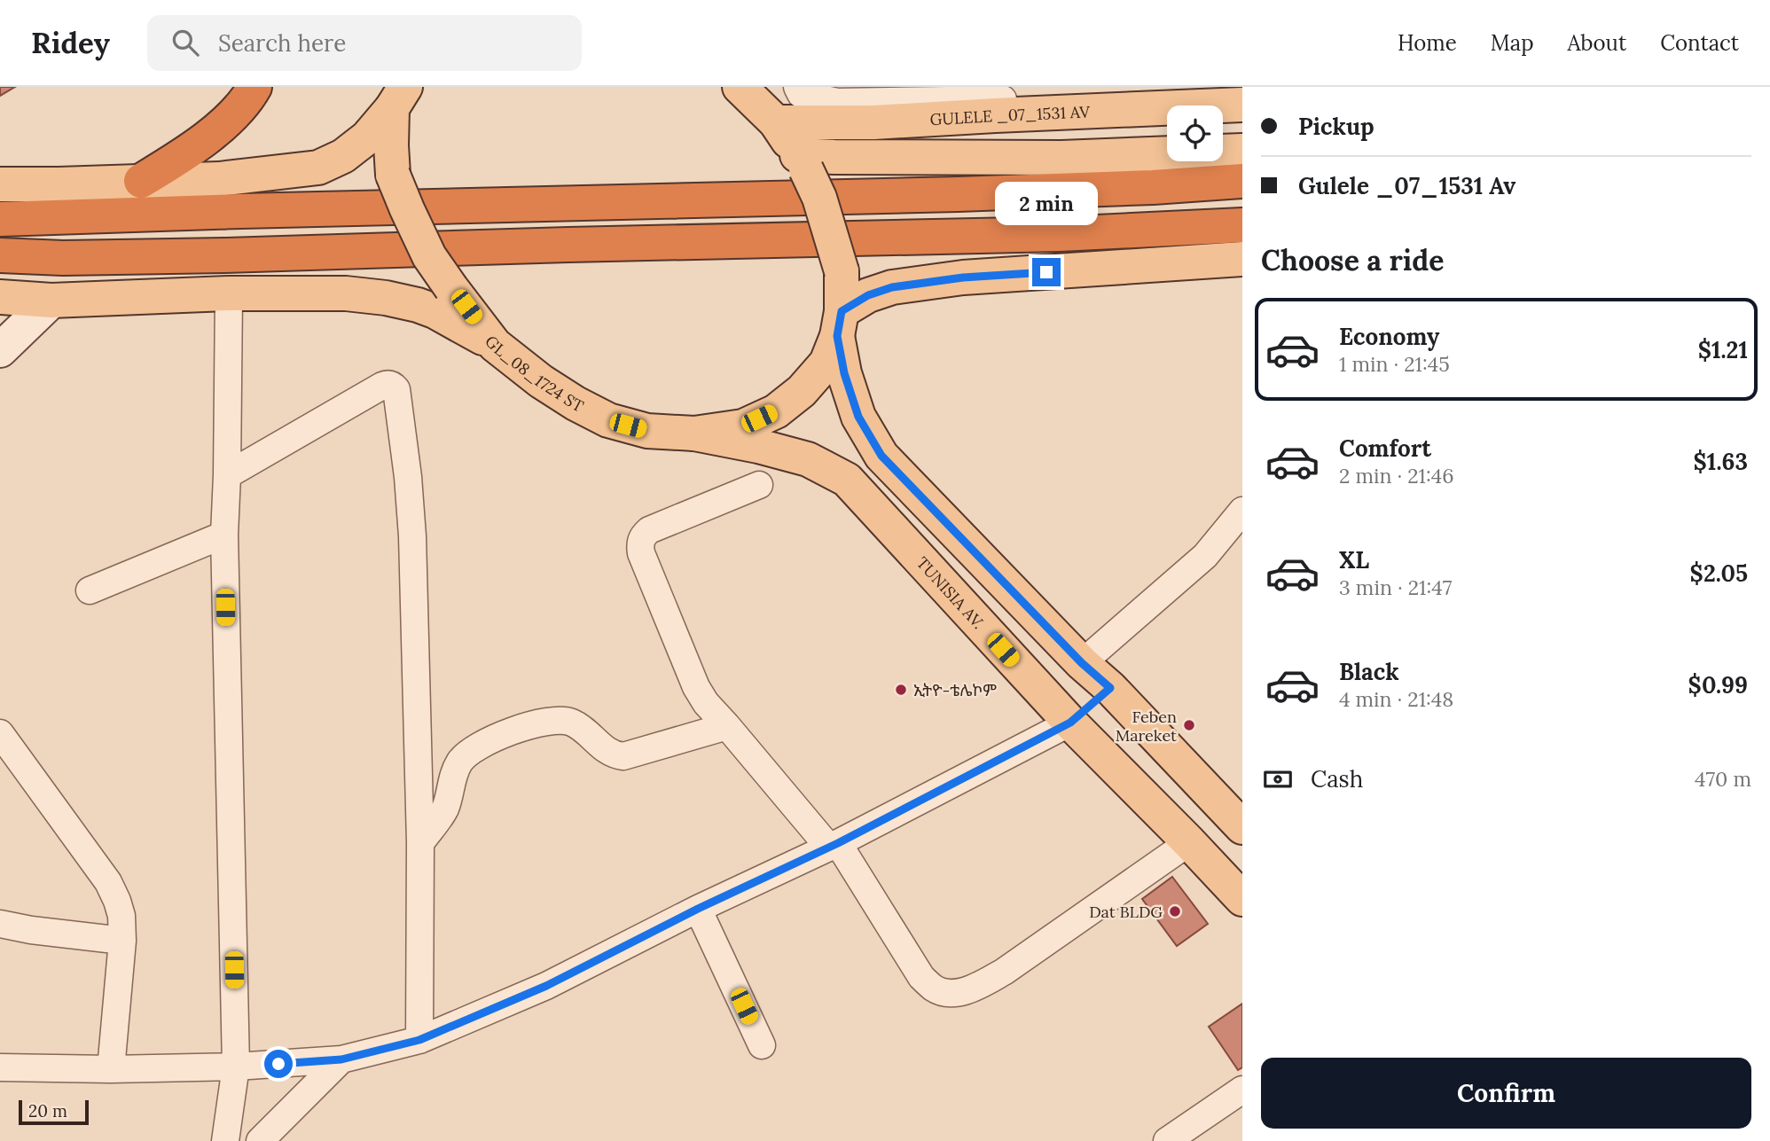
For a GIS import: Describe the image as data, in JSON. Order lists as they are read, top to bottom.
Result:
{
  "streets": {
    "main road": ["GULELE _07_1531 AV", "GL_08_1724 ST", "TUNISIA AV."]
  },
  "crossings": [
    ["GULELE _07_1531 AV", "GL_08_1724 ST"],
    ["GL_08_1724 ST", "TUNISIA AV."]
  ],
  "places": ["ኢትዮ-ቴሌኮም", "Feben Mareket", "Dat BLDG"],
  "scale_bar": "20 m",
  "page": {
    "header": "Ridey",
    "search": "Search here",
    "nav": [
      "Home",
      "Map",
      "About",
      "Contact"
    ],
    "banner": ["Pickup", "Gulele _07_1531 Av"],
    "bubble": "2 min",
    "heading": "Choose a ride",
    "list": [
      {
        "name": "Economy",
        "note": "1 min · 21:45",
        "value": "$1.21"
      },
      {
        "name": "Comfort",
        "note": "2 min · 21:46",
        "value": "$1.63"
      },
      {
        "name": "XL",
        "note": "3 min · 21:47",
        "value": "$2.05"
      },
      {
        "name": "Black",
        "note": "4 min · 21:48",
        "value": "$0.99"
      }
    ],
    "pay": ["Cash", "470 m"],
    "buttons": "Confirm",
    "scale": "20 m"
  }
}
